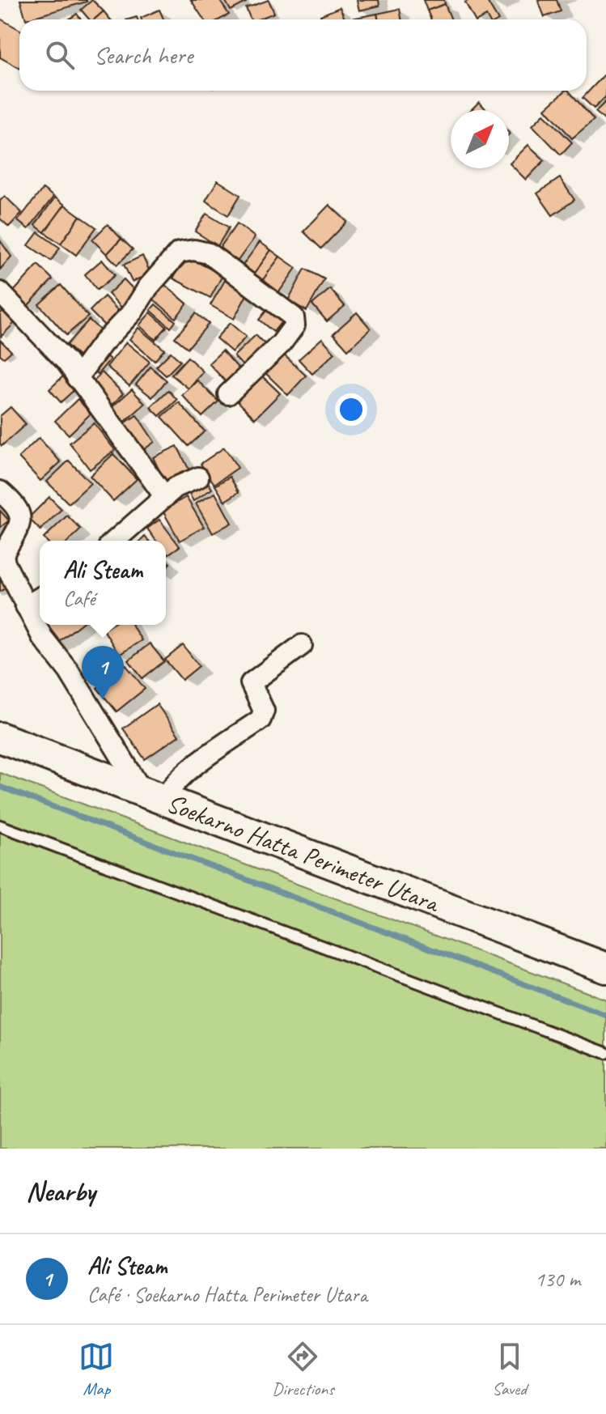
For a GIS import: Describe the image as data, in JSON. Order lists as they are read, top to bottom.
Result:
{
  "streets": {
    "main road": ["Soekarno Hatta Perimeter Utara"]
  },
  "north": "top right",
  "page": {
    "search": "Search here",
    "popup": ["Ali Steam", "Café"],
    "pins": "1",
    "heading": "Nearby",
    "list": [
      {
        "mark": "1",
        "name": "Ali Steam",
        "note": "Café · Soekarno Hatta Perimeter Utara",
        "value": "130 m"
      }
    ],
    "nav": ["Map", "Directions", "Saved"]
  }
}
